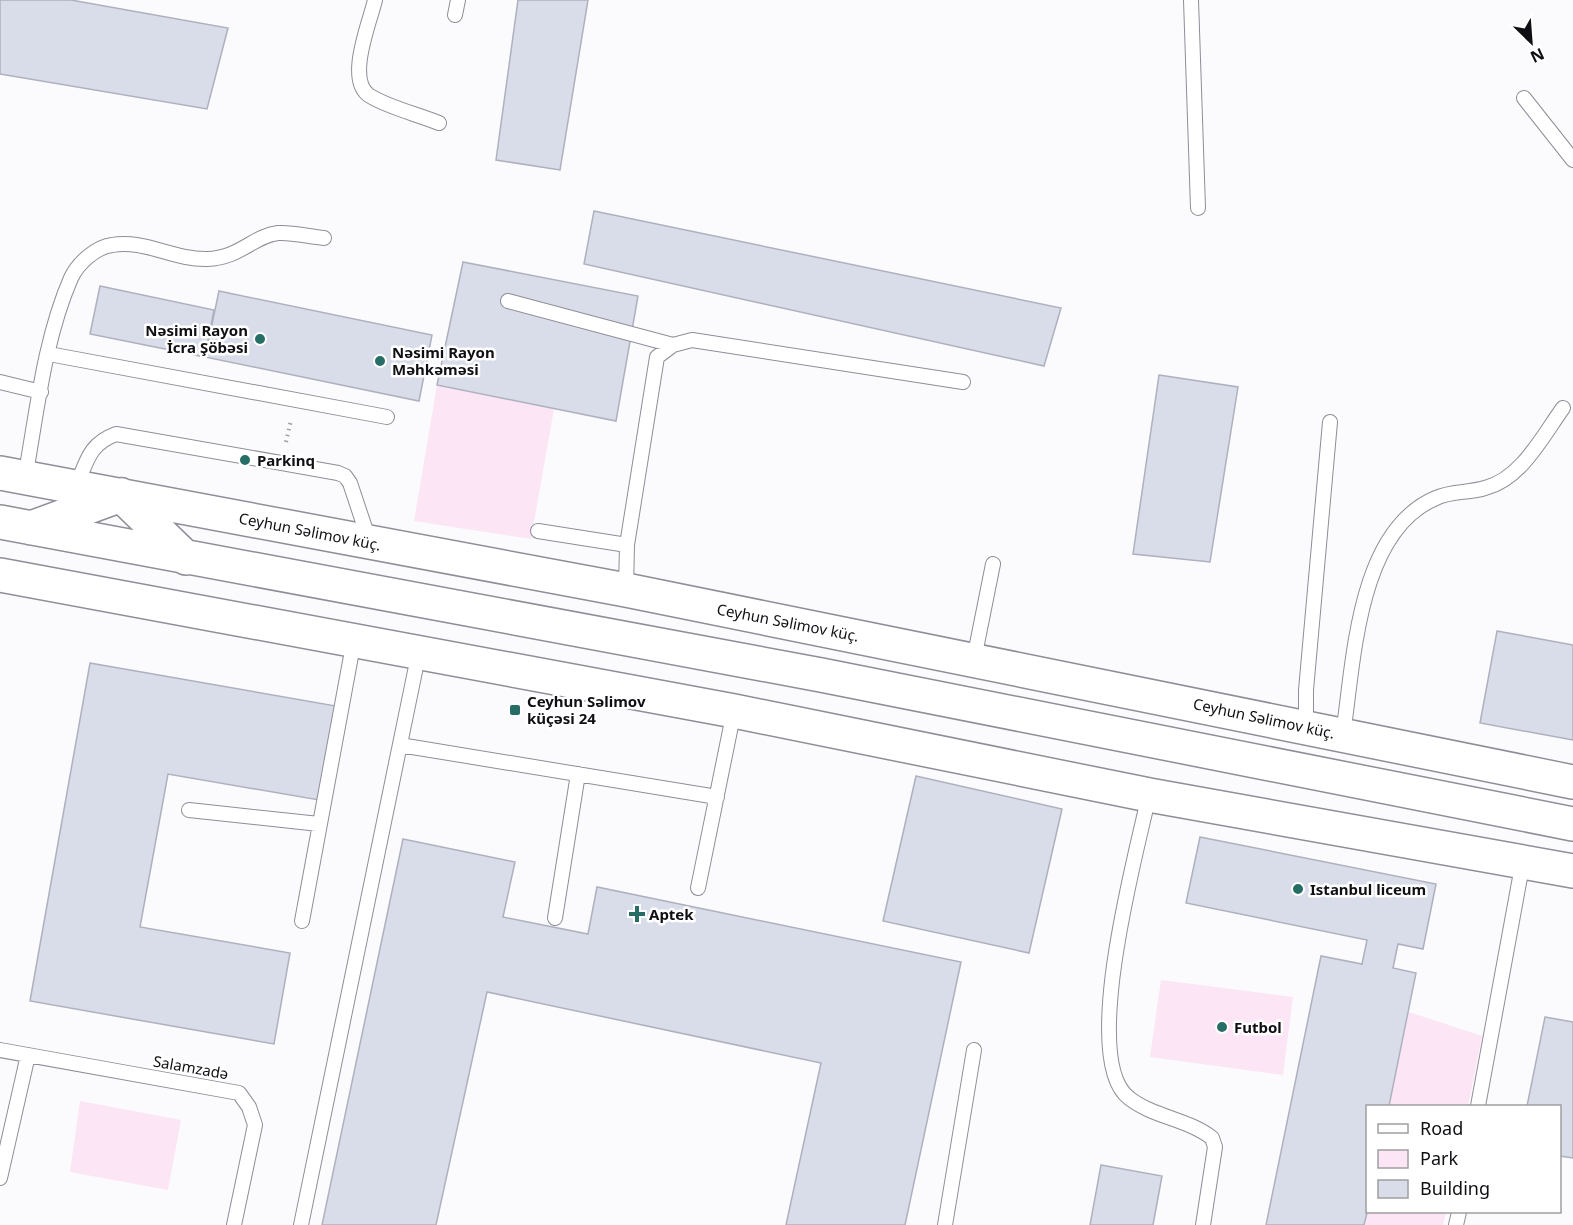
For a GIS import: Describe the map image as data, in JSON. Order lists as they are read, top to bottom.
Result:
{
  "streets": {
    "main road": ["Ceyhun Səlimov küç."],
    "lane": ["Salamzadə"]
  },
  "places": {
    "other": [
      "Nəsimi Rayon İcra Şöbəsi",
      "Nəsimi Rayon Məhkəməsi",
      "Parkinq",
      "Istanbul liceum",
      "Futbol"
    ],
    "transit": ["Ceyhun Səlimov küçəsi 24"],
    "health": ["Aptek"]
  },
  "legend": ["Road", "Park", "Building"],
  "north": "bottom right"
}
